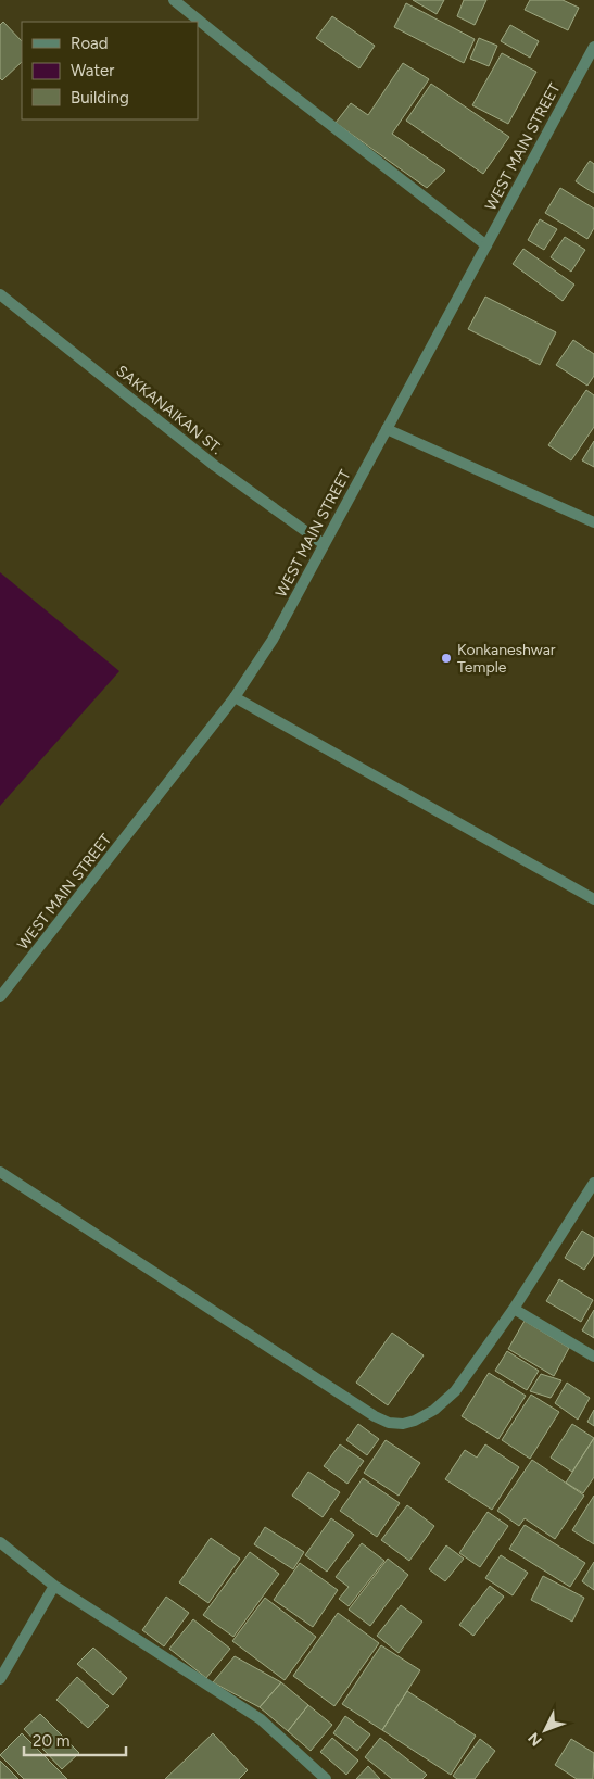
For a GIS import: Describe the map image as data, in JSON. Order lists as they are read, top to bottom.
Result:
{
  "streets": {
    "street": ["WEST MAIN STREET", "SAKKANAIKAN ST."]
  },
  "crossings": [
    ["WEST MAIN STREET", "SAKKANAIKAN ST."]
  ],
  "places": ["Konkaneshwar Temple"],
  "legend": ["Road", "Water", "Building"],
  "scale_bar": "20 m",
  "north": "bottom left"
}
